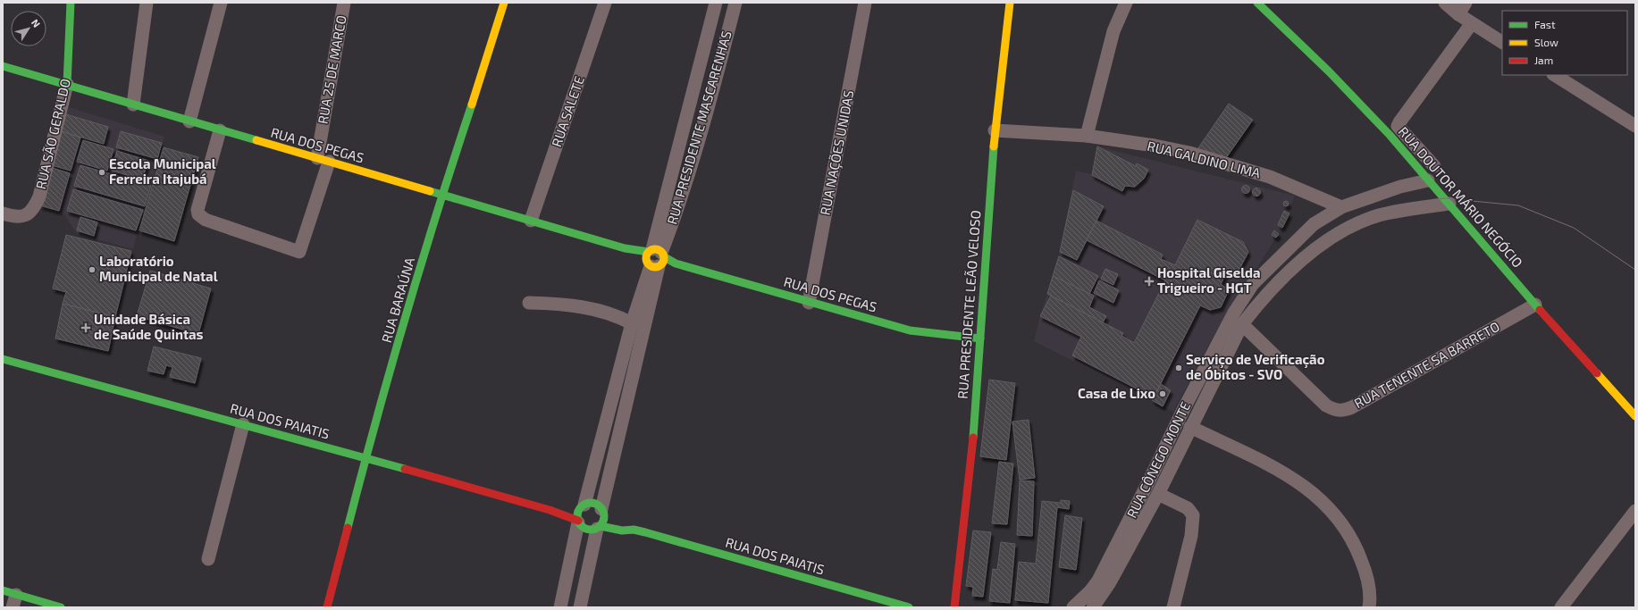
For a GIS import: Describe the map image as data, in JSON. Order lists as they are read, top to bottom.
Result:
{
  "streets": {
    "main road": [
      "RUA SÃO GERALDO",
      "RUA DOS PEGAS",
      "RUA DOUTOR MÁRIO NEGÓCIO",
      "RUA BARAÚNA",
      "RUA PRESIDENTE LEÃO VELOSO",
      "RUA DOS PAIATIS"
    ],
    "street": [
      "RUA 25 DE MARCO",
      "RUA SALETE",
      "RUA PRESIDENTE MASCARENHAS",
      "RUA NAÇÕES UNIDAS",
      "RUA GALDINO LIMA",
      "RUA TENENTE SA BARRETO",
      "RUA CÔNEGO MONTE"
    ]
  },
  "crossings": [
    ["RUA 25 DE MARCO", "RUA DOS PEGAS"],
    ["RUA SALETE", "RUA DOS PEGAS"],
    ["RUA PRESIDENTE MASCARENHAS", "RUA DOS PEGAS"],
    ["RUA PRESIDENTE MASCARENHAS", "RUA DOS PAIATIS"],
    ["RUA SÃO GERALDO", "RUA DOS PEGAS"],
    ["RUA DOS PEGAS", "RUA NAÇÕES UNIDAS"],
    ["RUA DOS PEGAS", "RUA BARAÚNA"],
    ["RUA DOS PEGAS", "RUA PRESIDENTE LEÃO VELOSO"],
    ["RUA GALDINO LIMA", "RUA PRESIDENTE LEÃO VELOSO"],
    ["RUA GALDINO LIMA", "RUA CÔNEGO MONTE"],
    ["RUA DOUTOR MÁRIO NEGÓCIO", "RUA TENENTE SA BARRETO"],
    ["RUA DOUTOR MÁRIO NEGÓCIO", "RUA CÔNEGO MONTE"],
    ["RUA BARAÚNA", "RUA DOS PAIATIS"],
    ["RUA TENENTE SA BARRETO", "RUA CÔNEGO MONTE"]
  ],
  "places": {
    "other": [
      "Escola Municipal Ferreira Itajubá",
      "Laboratório Municipal de Natal",
      "Serviço de Verificação de Óbitos - SVO",
      "Casa de Lixo"
    ],
    "health": ["Hospital Giselda Trigueiro - HGT", "Unidade Básica de Saúde Quintas"]
  },
  "legend": ["Fast", "Slow", "Jam"],
  "north": "top right"
}
